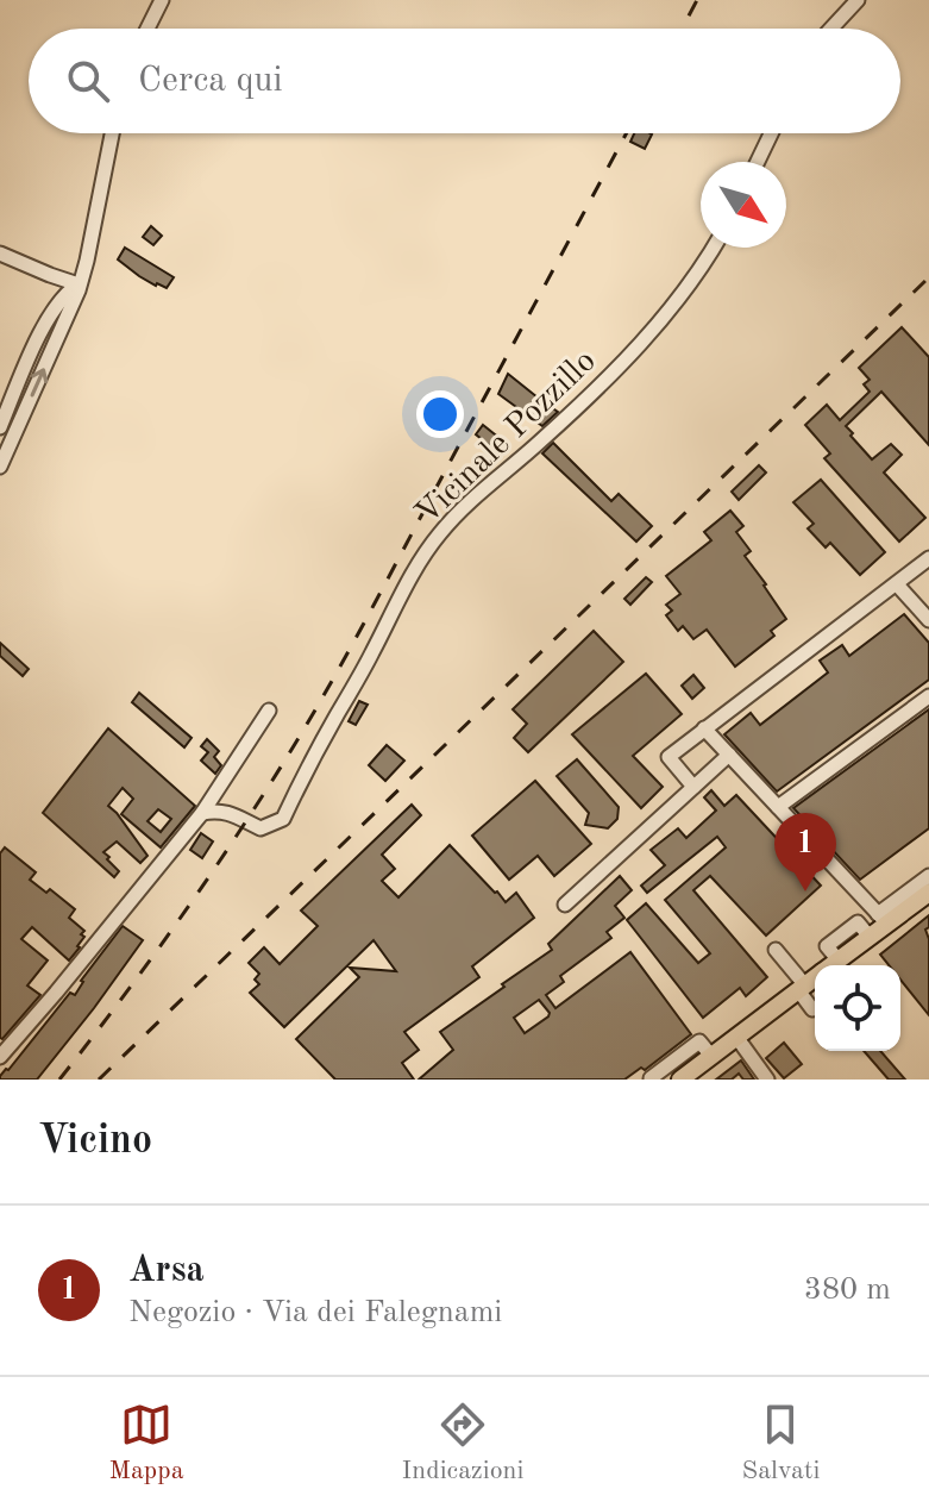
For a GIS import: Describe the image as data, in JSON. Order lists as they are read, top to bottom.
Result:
{
  "streets": {
    "street": ["Vicinale Pozzillo"]
  },
  "north": "bottom right",
  "page": {
    "search": "Cerca qui",
    "pins": "1",
    "heading": "Vicino",
    "list": [
      {
        "mark": "1",
        "name": "Arsa",
        "note": "Negozio · Via dei Falegnami",
        "value": "380 m"
      }
    ],
    "nav": ["Mappa", "Indicazioni", "Salvati"]
  }
}
